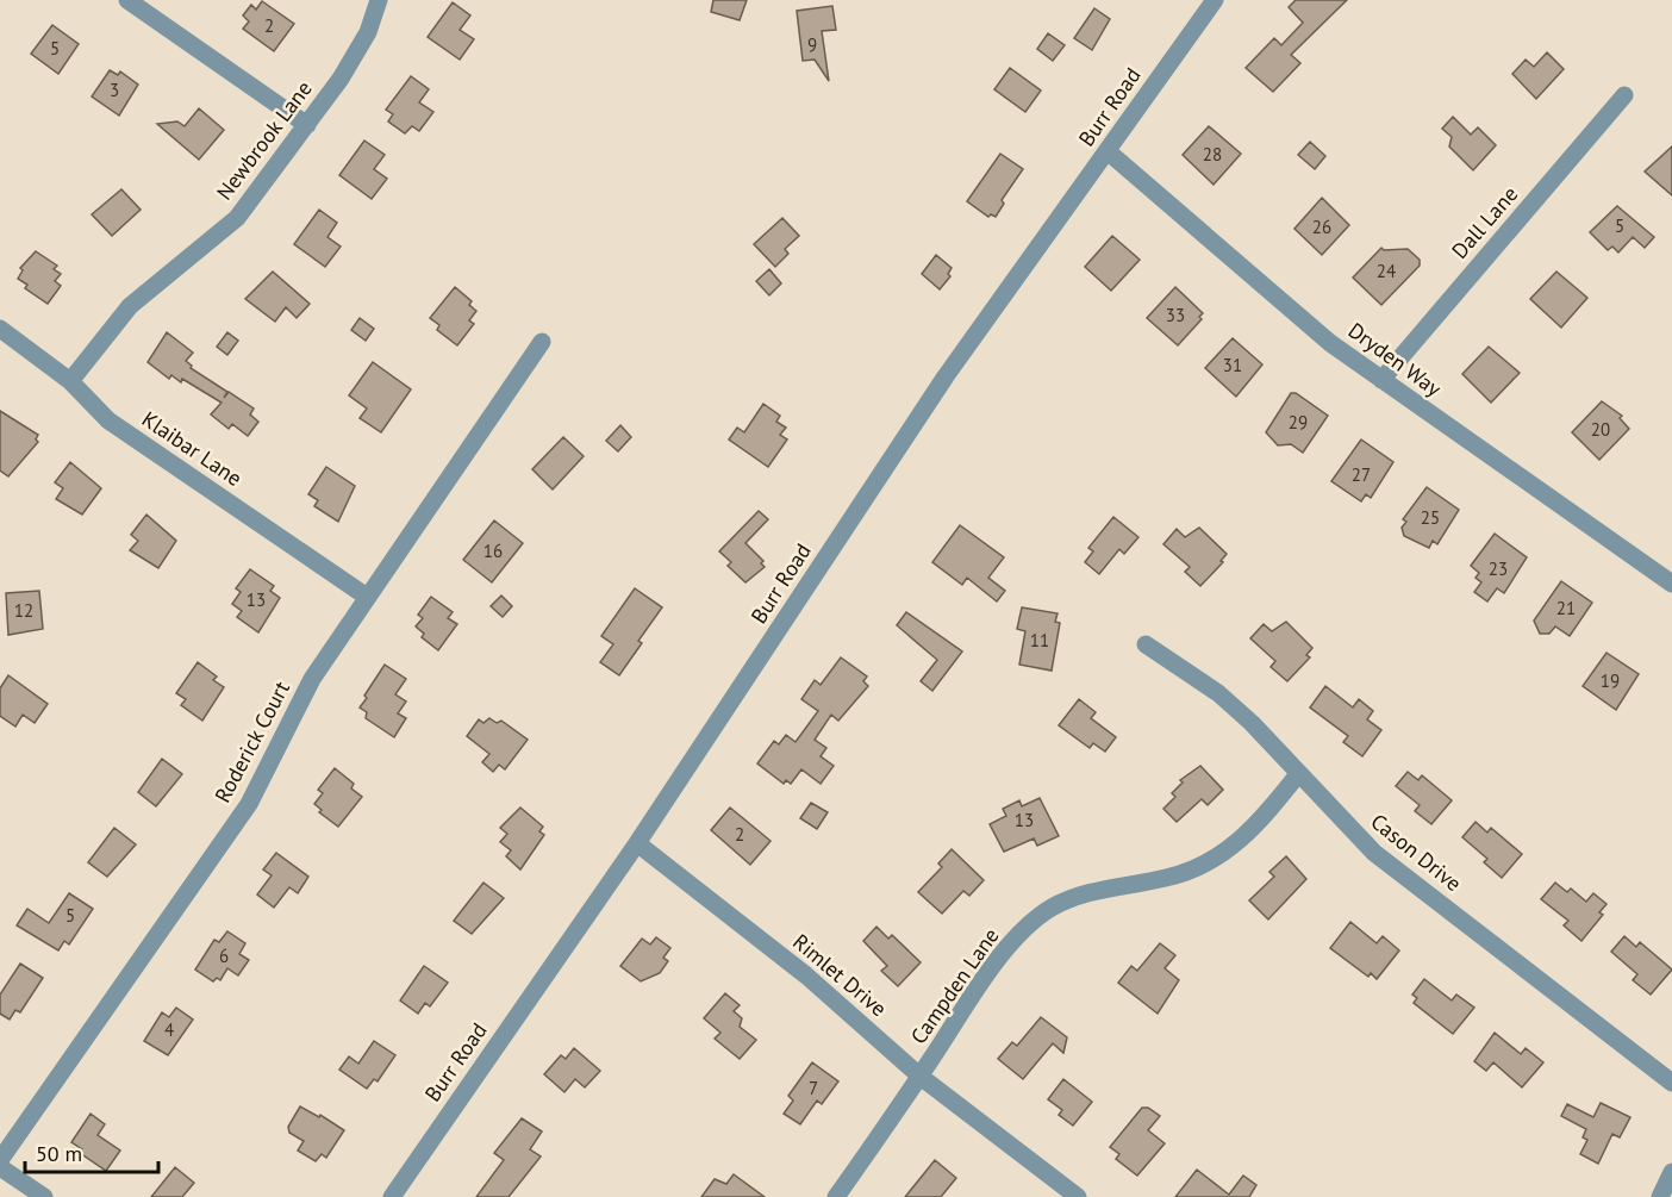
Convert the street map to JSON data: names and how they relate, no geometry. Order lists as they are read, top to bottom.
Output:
{
  "streets": {
    "street": [
      "Burr Road",
      "Newbrook Lane",
      "Dall Lane",
      "Dryden Way",
      "Klaibar Lane",
      "Roderick Court",
      "Cason Drive",
      "Rimlet Drive",
      "Campden Lane"
    ]
  },
  "crossings": [
    ["Burr Road", "Dryden Way"],
    ["Burr Road", "Rimlet Drive"],
    ["Newbrook Lane", "Klaibar Lane"],
    ["Dall Lane", "Dryden Way"],
    ["Klaibar Lane", "Roderick Court"],
    ["Cason Drive", "Campden Lane"],
    ["Rimlet Drive", "Campden Lane"]
  ],
  "house_numbers": [
    "2",
    "9",
    "5",
    "3",
    "28",
    "5",
    "26",
    "24",
    "33",
    "31",
    "29",
    "20",
    "27",
    "25",
    "16",
    "23",
    "13",
    "21",
    "12",
    "11",
    "19",
    "13",
    "2",
    "5",
    "6",
    "4",
    "7"
  ],
  "scale_bar": "50 m"
}
